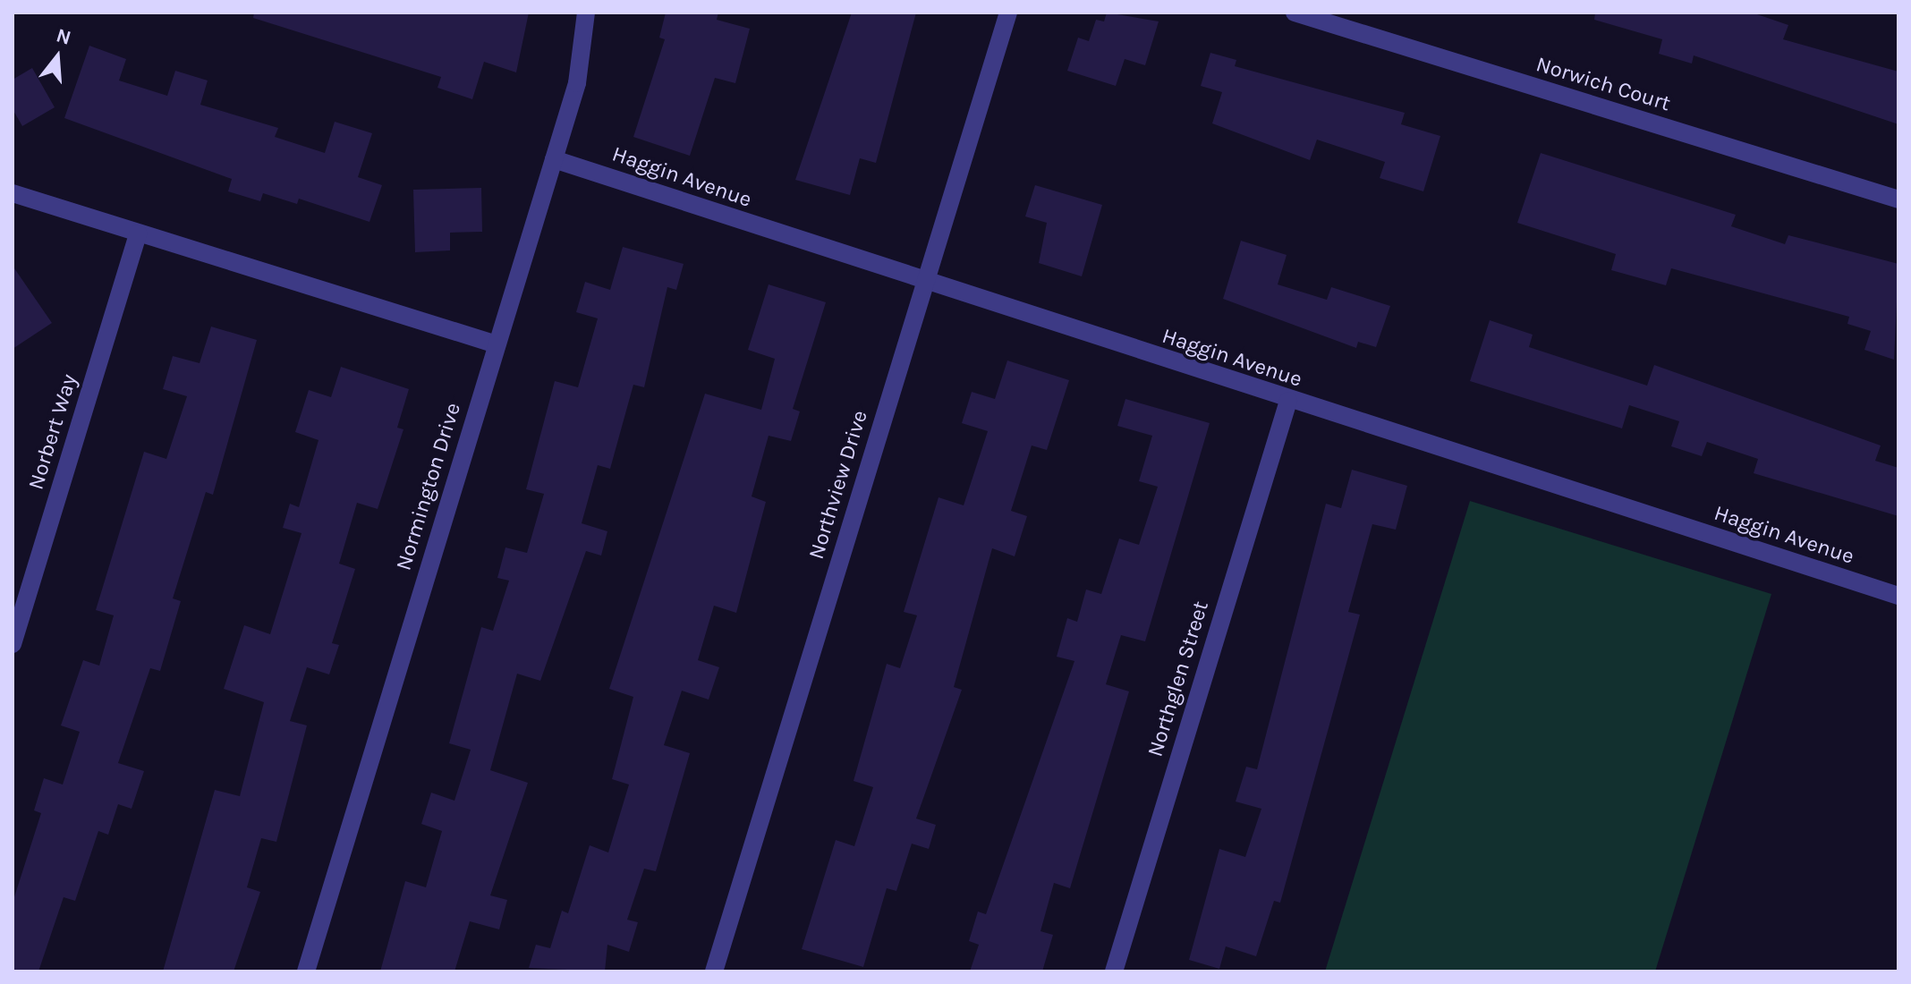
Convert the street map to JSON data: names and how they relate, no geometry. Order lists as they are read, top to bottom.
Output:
{
  "streets": {
    "street": [
      "Norwich Court",
      "Haggin Avenue",
      "Norbert Way",
      "Northview Drive",
      "Normington Drive",
      "Northglen Street"
    ]
  },
  "crossings": [
    ["Haggin Avenue", "Northview Drive"],
    ["Haggin Avenue", "Normington Drive"],
    ["Haggin Avenue", "Northglen Street"]
  ],
  "north": "top"
}
